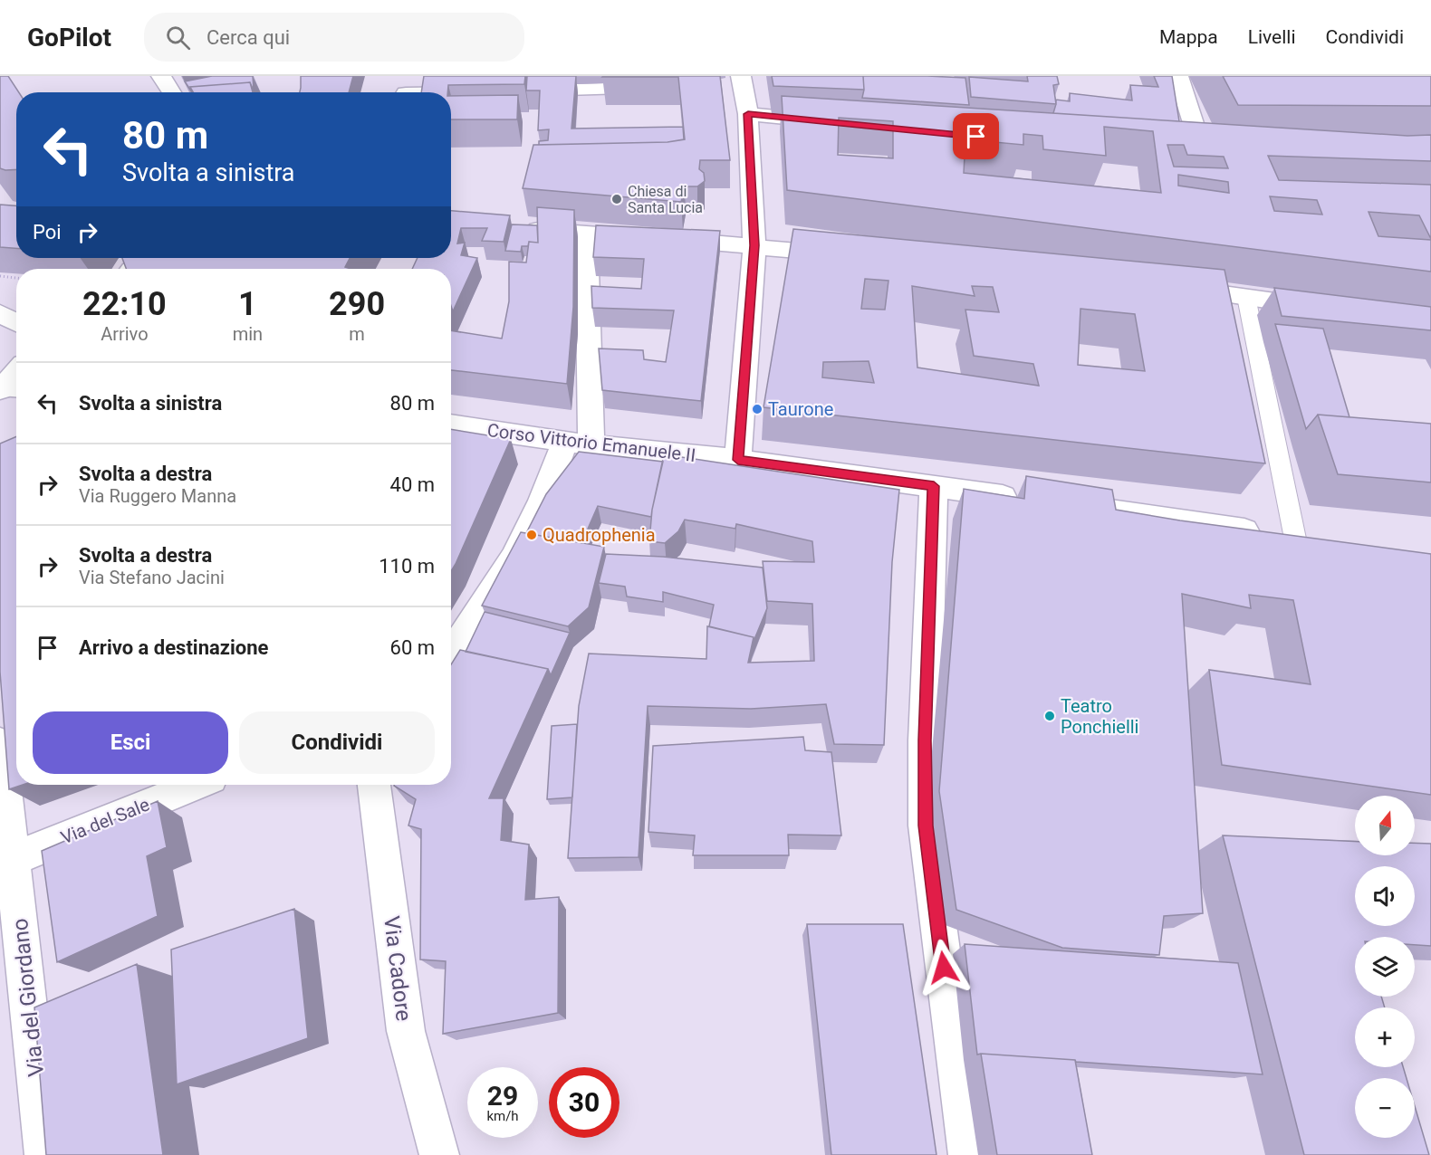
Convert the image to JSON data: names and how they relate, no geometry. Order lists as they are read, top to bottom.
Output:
{
  "streets": {
    "street": [
      "Corso Vittorio Emanuele II",
      "Via del Sale",
      "Via Cadore",
      "Via del Giordano"
    ]
  },
  "crossings": [
    ["Via del Sale", "Via del Giordano"]
  ],
  "places": [
    "Chiesa di Santa Lucia",
    "Taurone",
    "Quadrophenia",
    "Teatro Ponchielli"
  ],
  "north": "top",
  "page": {
    "header": "GoPilot",
    "search": "Cerca qui",
    "nav": ["Mappa", "Livelli", "Condividi"],
    "turn": ["80 m", "Svolta a sinistra"],
    "then": "Poi",
    "eta": [
      "22:10",
      "Arrivo",
      "1",
      "min",
      "290",
      "m"
    ],
    "list": [
      {
        "name": "Svolta a sinistra",
        "value": "80 m"
      },
      {
        "name": "Svolta a destra",
        "note": "Via Ruggero Manna",
        "value": "40 m"
      },
      {
        "name": "Svolta a destra",
        "note": "Via Stefano Jacini",
        "value": "110 m"
      },
      {
        "name": "Arrivo a destinazione",
        "value": "60 m"
      }
    ],
    "buttons": ["Esci", "Condividi"],
    "map_buttons": ["+", "−"],
    "speed": "29 km/h",
    "limit": "30"
  }
}
